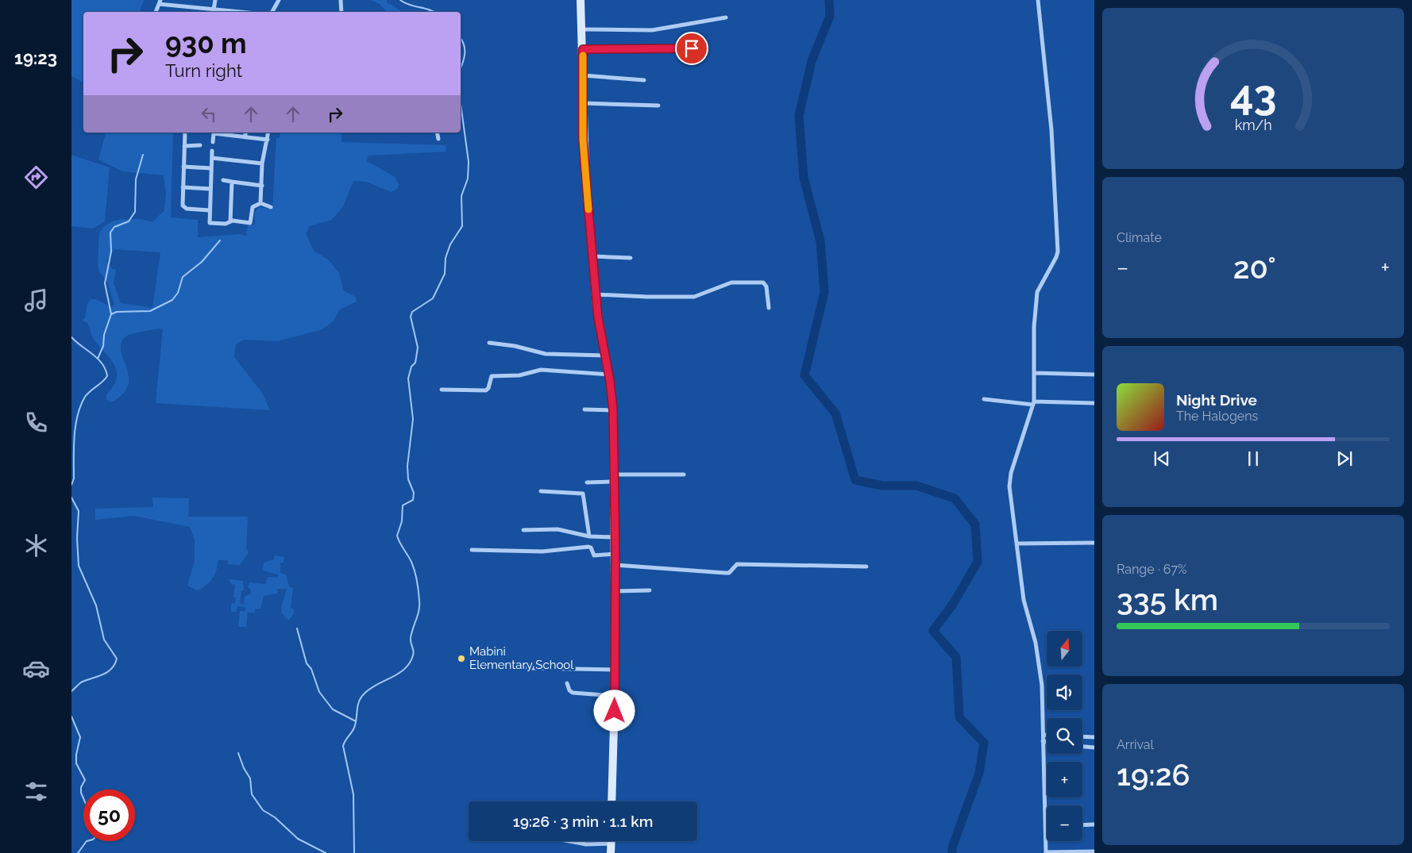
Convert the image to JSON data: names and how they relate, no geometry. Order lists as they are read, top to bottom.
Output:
{
  "places": ["Mabini Elementary School"],
  "north": "top",
  "page": {
    "tabs": "19:23",
    "turn": ["930 m", "Turn right"],
    "tile": [
      "Climate",
      ["Range · 67%", "335 km"],
      ["Arrival", "19:26"]
    ],
    "heat": ["−", "20°", "+"],
    "song": ["Night Drive", "The Halogens"],
    "map_buttons": ["+", "−"],
    "limit": "50",
    "trip": "19:26 · 3 min · 1.1 km",
    "gauge": ["43", "km/h"]
  }
}
